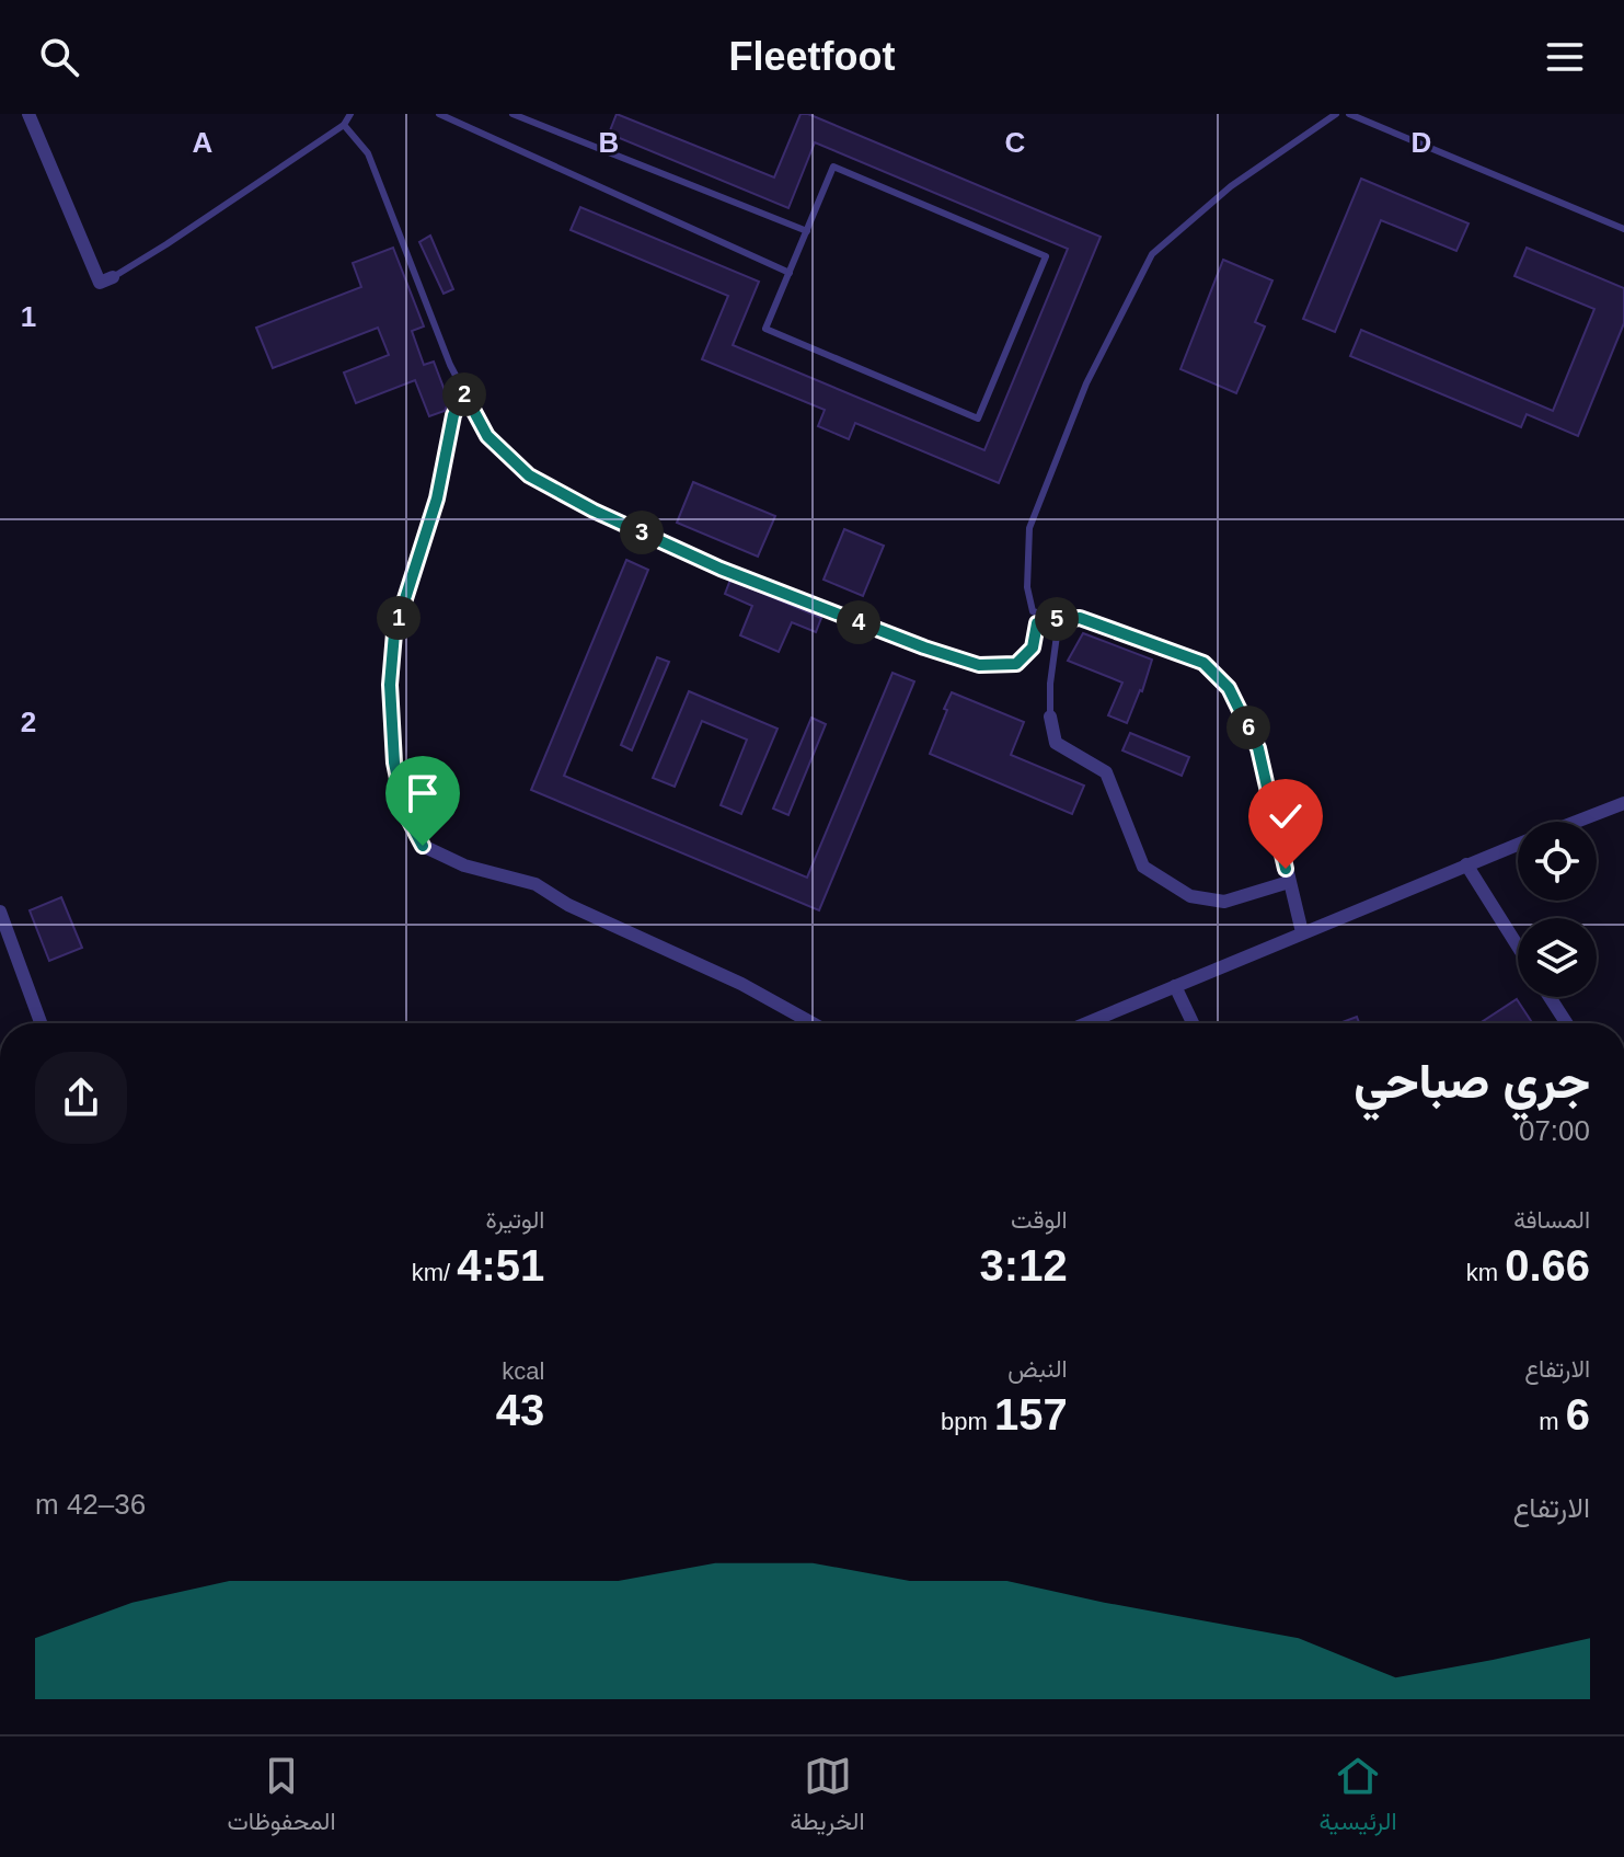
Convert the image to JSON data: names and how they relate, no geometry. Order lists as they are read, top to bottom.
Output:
{
  "page": {
    "header": "Fleetfoot",
    "pins": [
      "2",
      "3",
      "1",
      "5",
      "4",
      "6"
    ],
    "heading": ["جري صباحي", "07:00"],
    "stats": [
      ["المسافة", "0.66 km"],
      ["الوقت", "3:12"],
      ["الوتيرة", "4:51 /km"],
      ["الارتفاع", "6 m"],
      ["النبض", "157 bpm"],
      ["kcal", "43"]
    ],
    "chart": ["الارتفاع", "36–42 m"],
    "tabs": ["الرئيسية", "الخريطة", "المحفوظات"]
  },
  "grid": {
    "columns": [
      "A",
      "B",
      "C",
      "D"
    ],
    "rows": ["1", "2"]
  }
}
